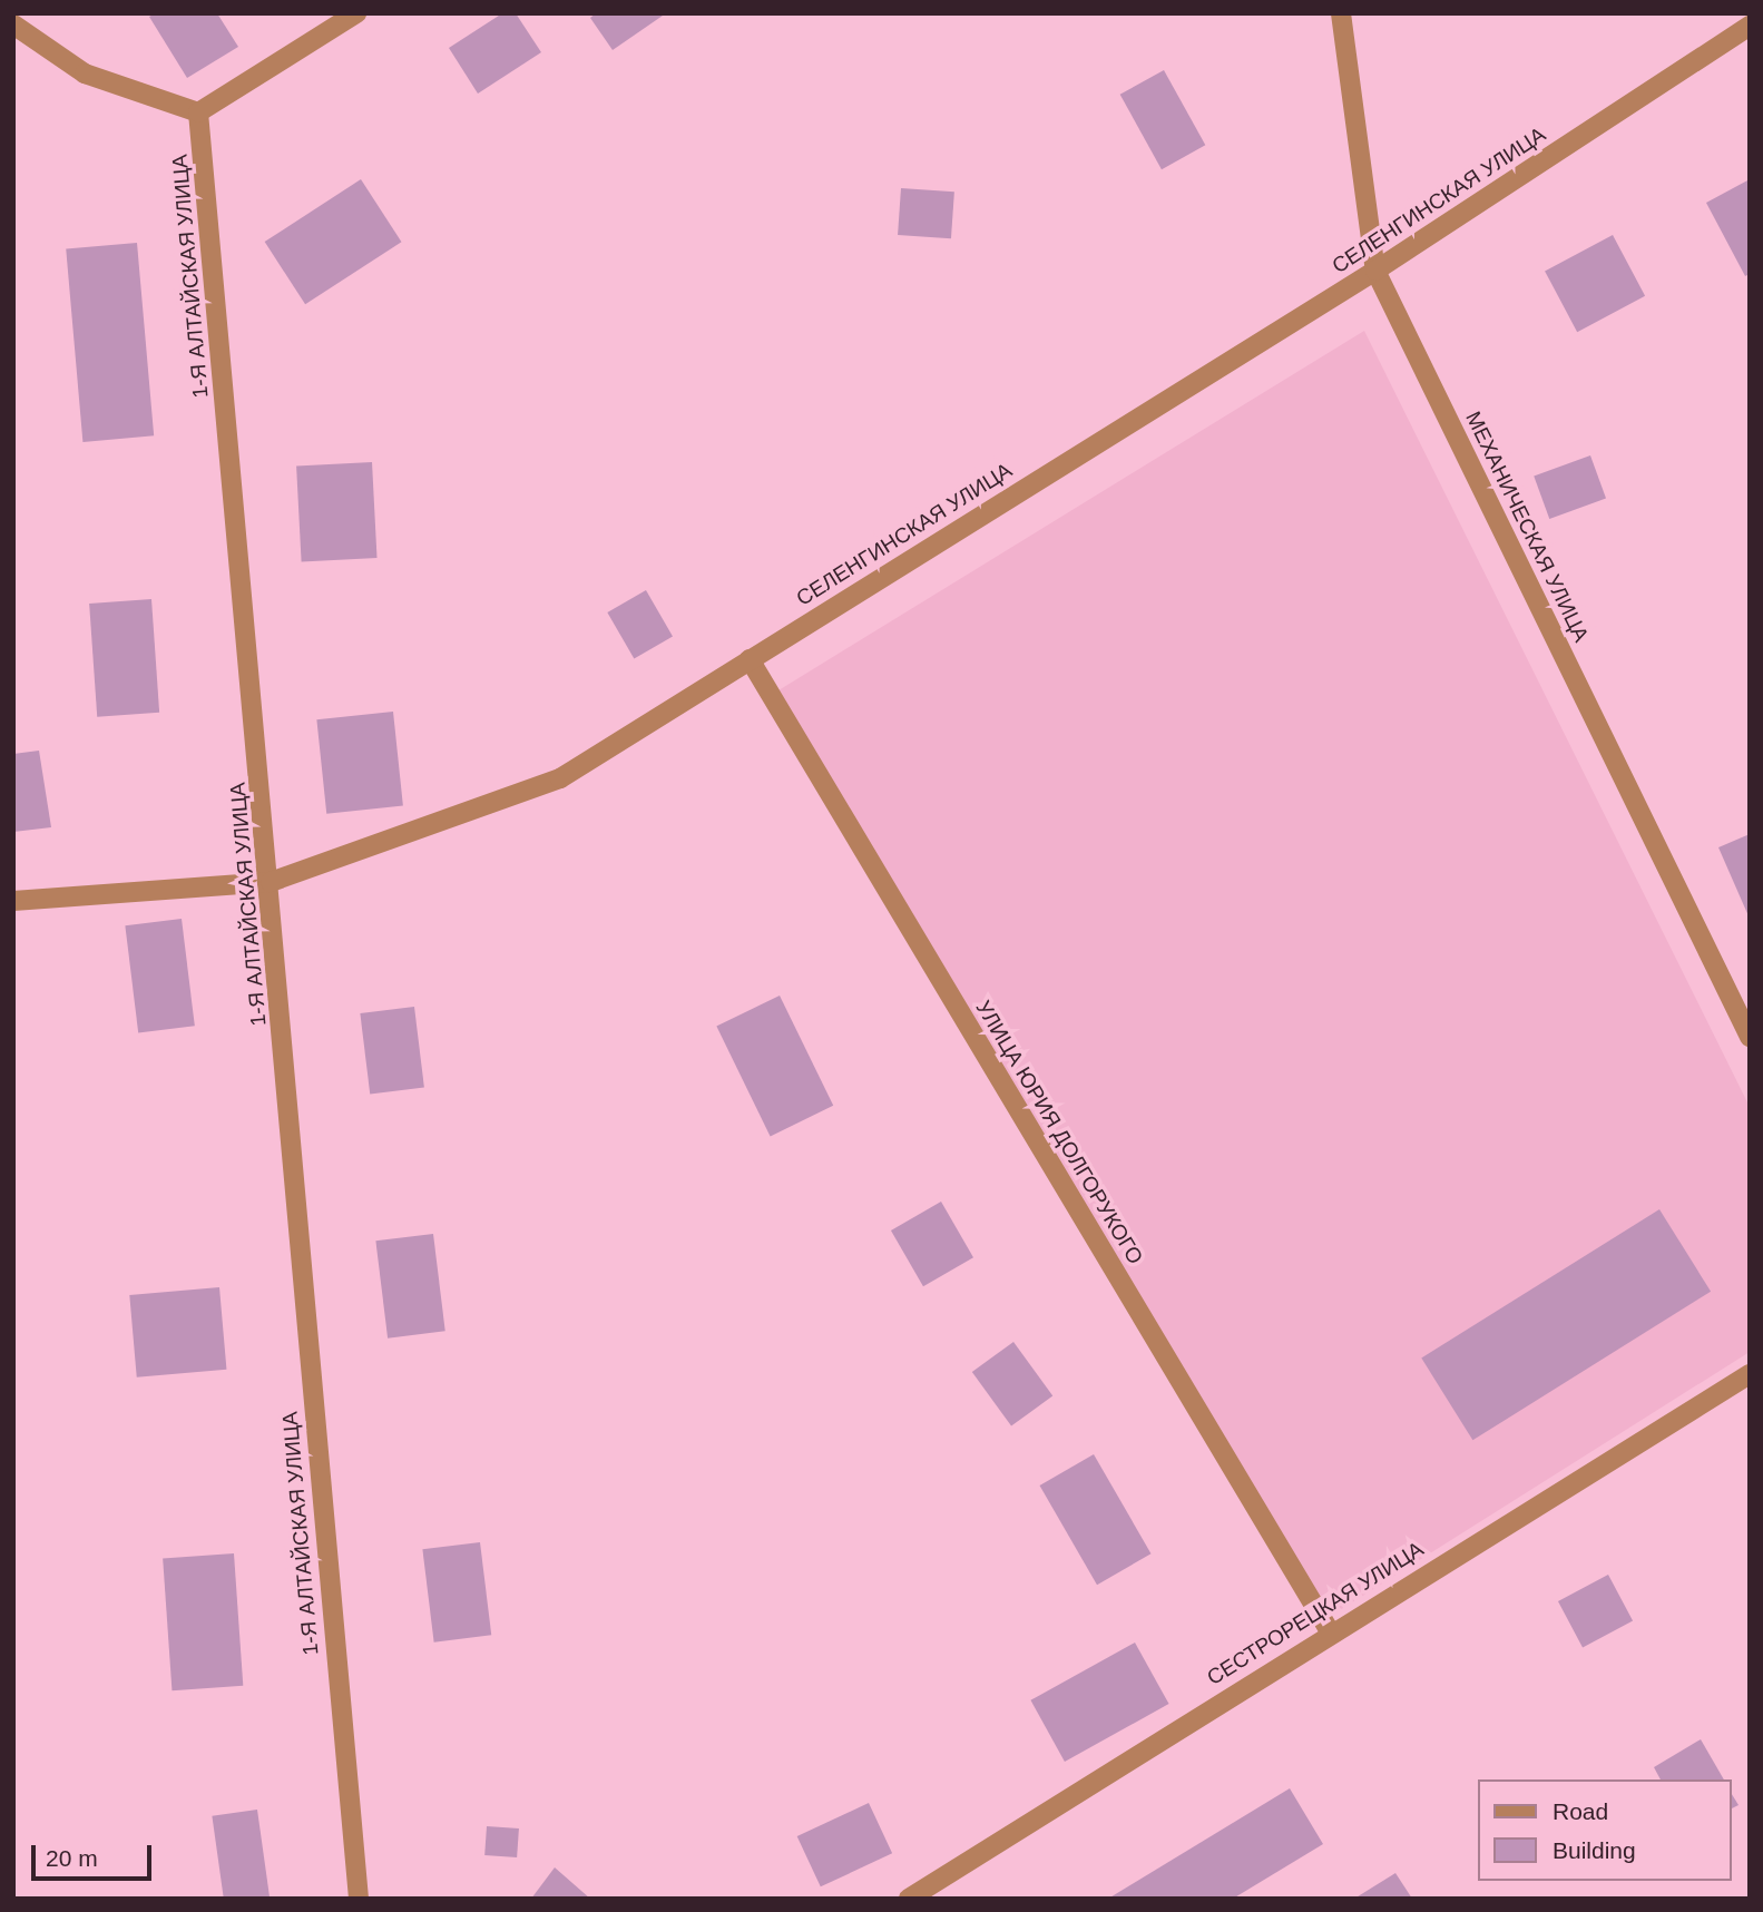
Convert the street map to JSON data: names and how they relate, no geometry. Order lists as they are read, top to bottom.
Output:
{
  "streets": {
    "street": [
      "СЕЛЕНГИНСКАЯ УЛИЦА",
      "1-Я АЛТАЙСКАЯ УЛИЦА",
      "МЕХАНИЧЕСКАЯ УЛИЦА",
      "УЛИЦА ЮРИЯ ДОЛГОРУКОГО",
      "СЕСТРОРЕЦКАЯ УЛИЦА"
    ]
  },
  "crossings": [
    ["СЕЛЕНГИНСКАЯ УЛИЦА", "1-Я АЛТАЙСКАЯ УЛИЦА"],
    ["СЕЛЕНГИНСКАЯ УЛИЦА", "МЕХАНИЧЕСКАЯ УЛИЦА"],
    ["СЕЛЕНГИНСКАЯ УЛИЦА", "УЛИЦА ЮРИЯ ДОЛГОРУКОГО"],
    ["УЛИЦА ЮРИЯ ДОЛГОРУКОГО", "СЕСТРОРЕЦКАЯ УЛИЦА"]
  ],
  "legend": ["Road", "Building"],
  "scale_bar": "20 m"
}
